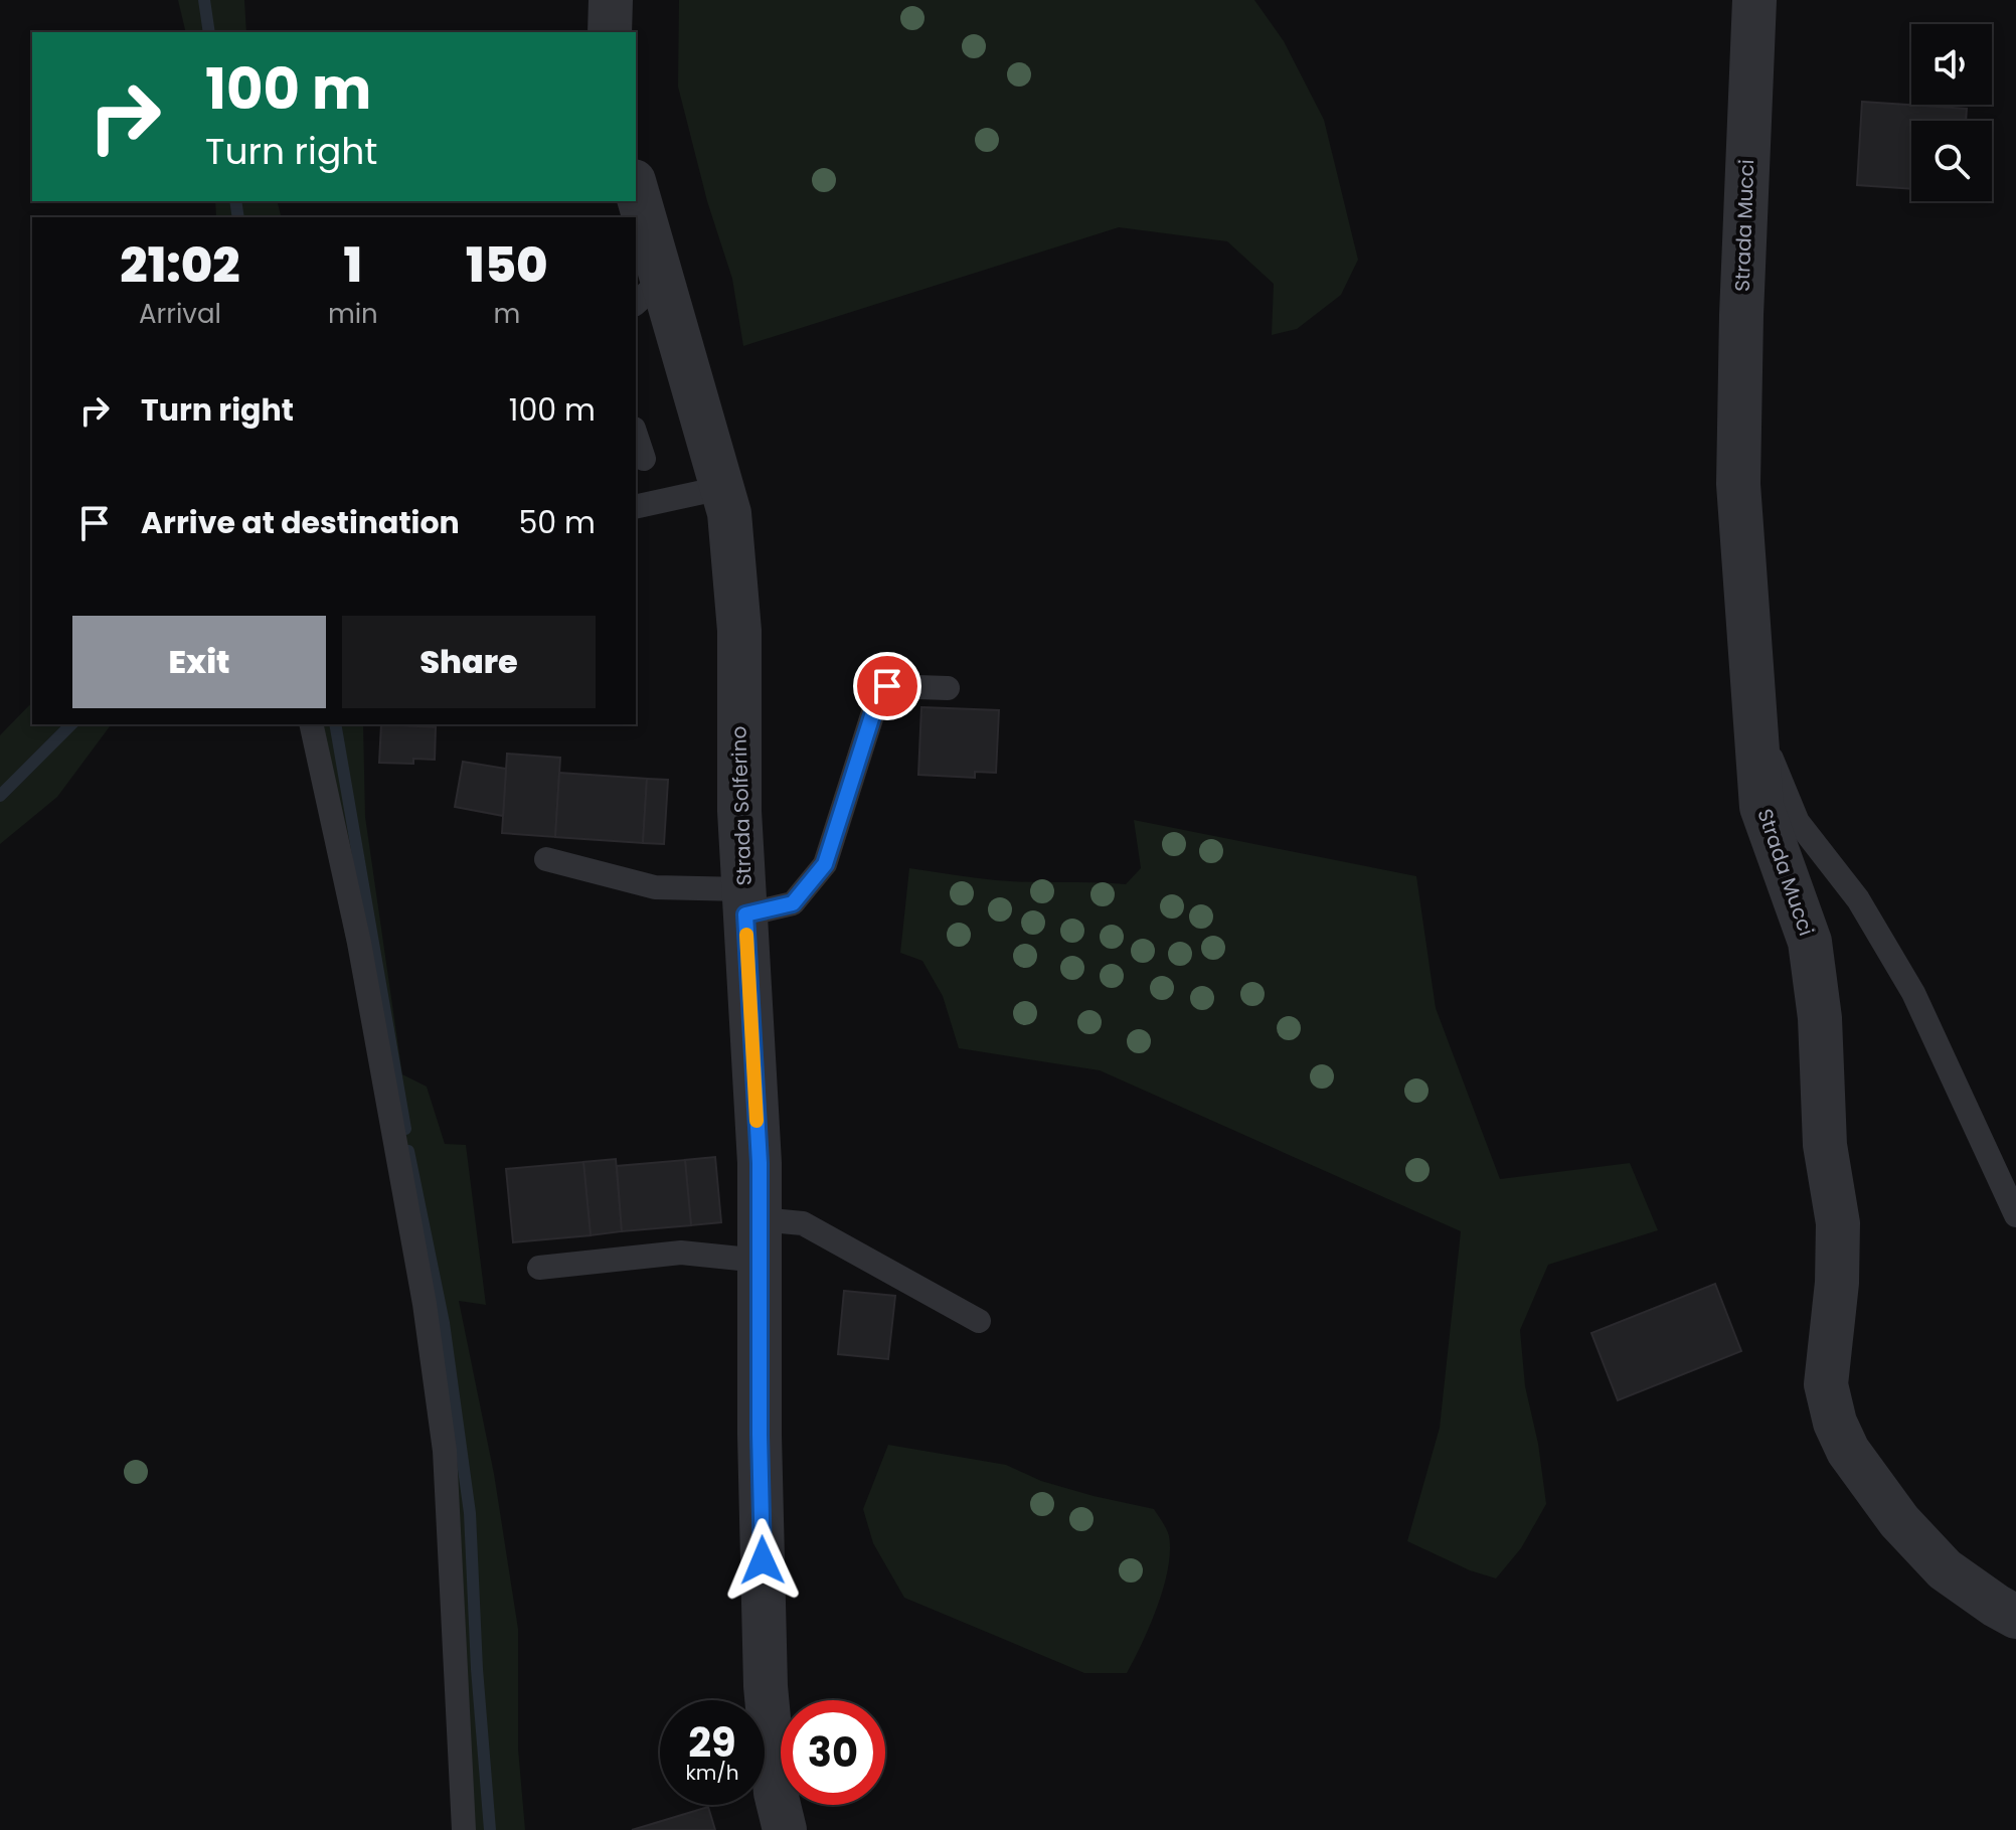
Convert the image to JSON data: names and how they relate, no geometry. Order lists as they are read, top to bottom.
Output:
{
  "streets": {
    "street": ["Strada Mucci", "Strada Solferino"]
  },
  "page": {
    "turn": ["100 m", "Turn right"],
    "eta": [
      "21:02",
      "Arrival",
      "1",
      "min",
      "150",
      "m"
    ],
    "list": [
      {
        "name": "Turn right",
        "value": "100 m"
      },
      {
        "name": "Arrive at destination",
        "value": "50 m"
      }
    ],
    "buttons": ["Exit", "Share"],
    "speed": "29 km/h",
    "limit": "30"
  }
}
